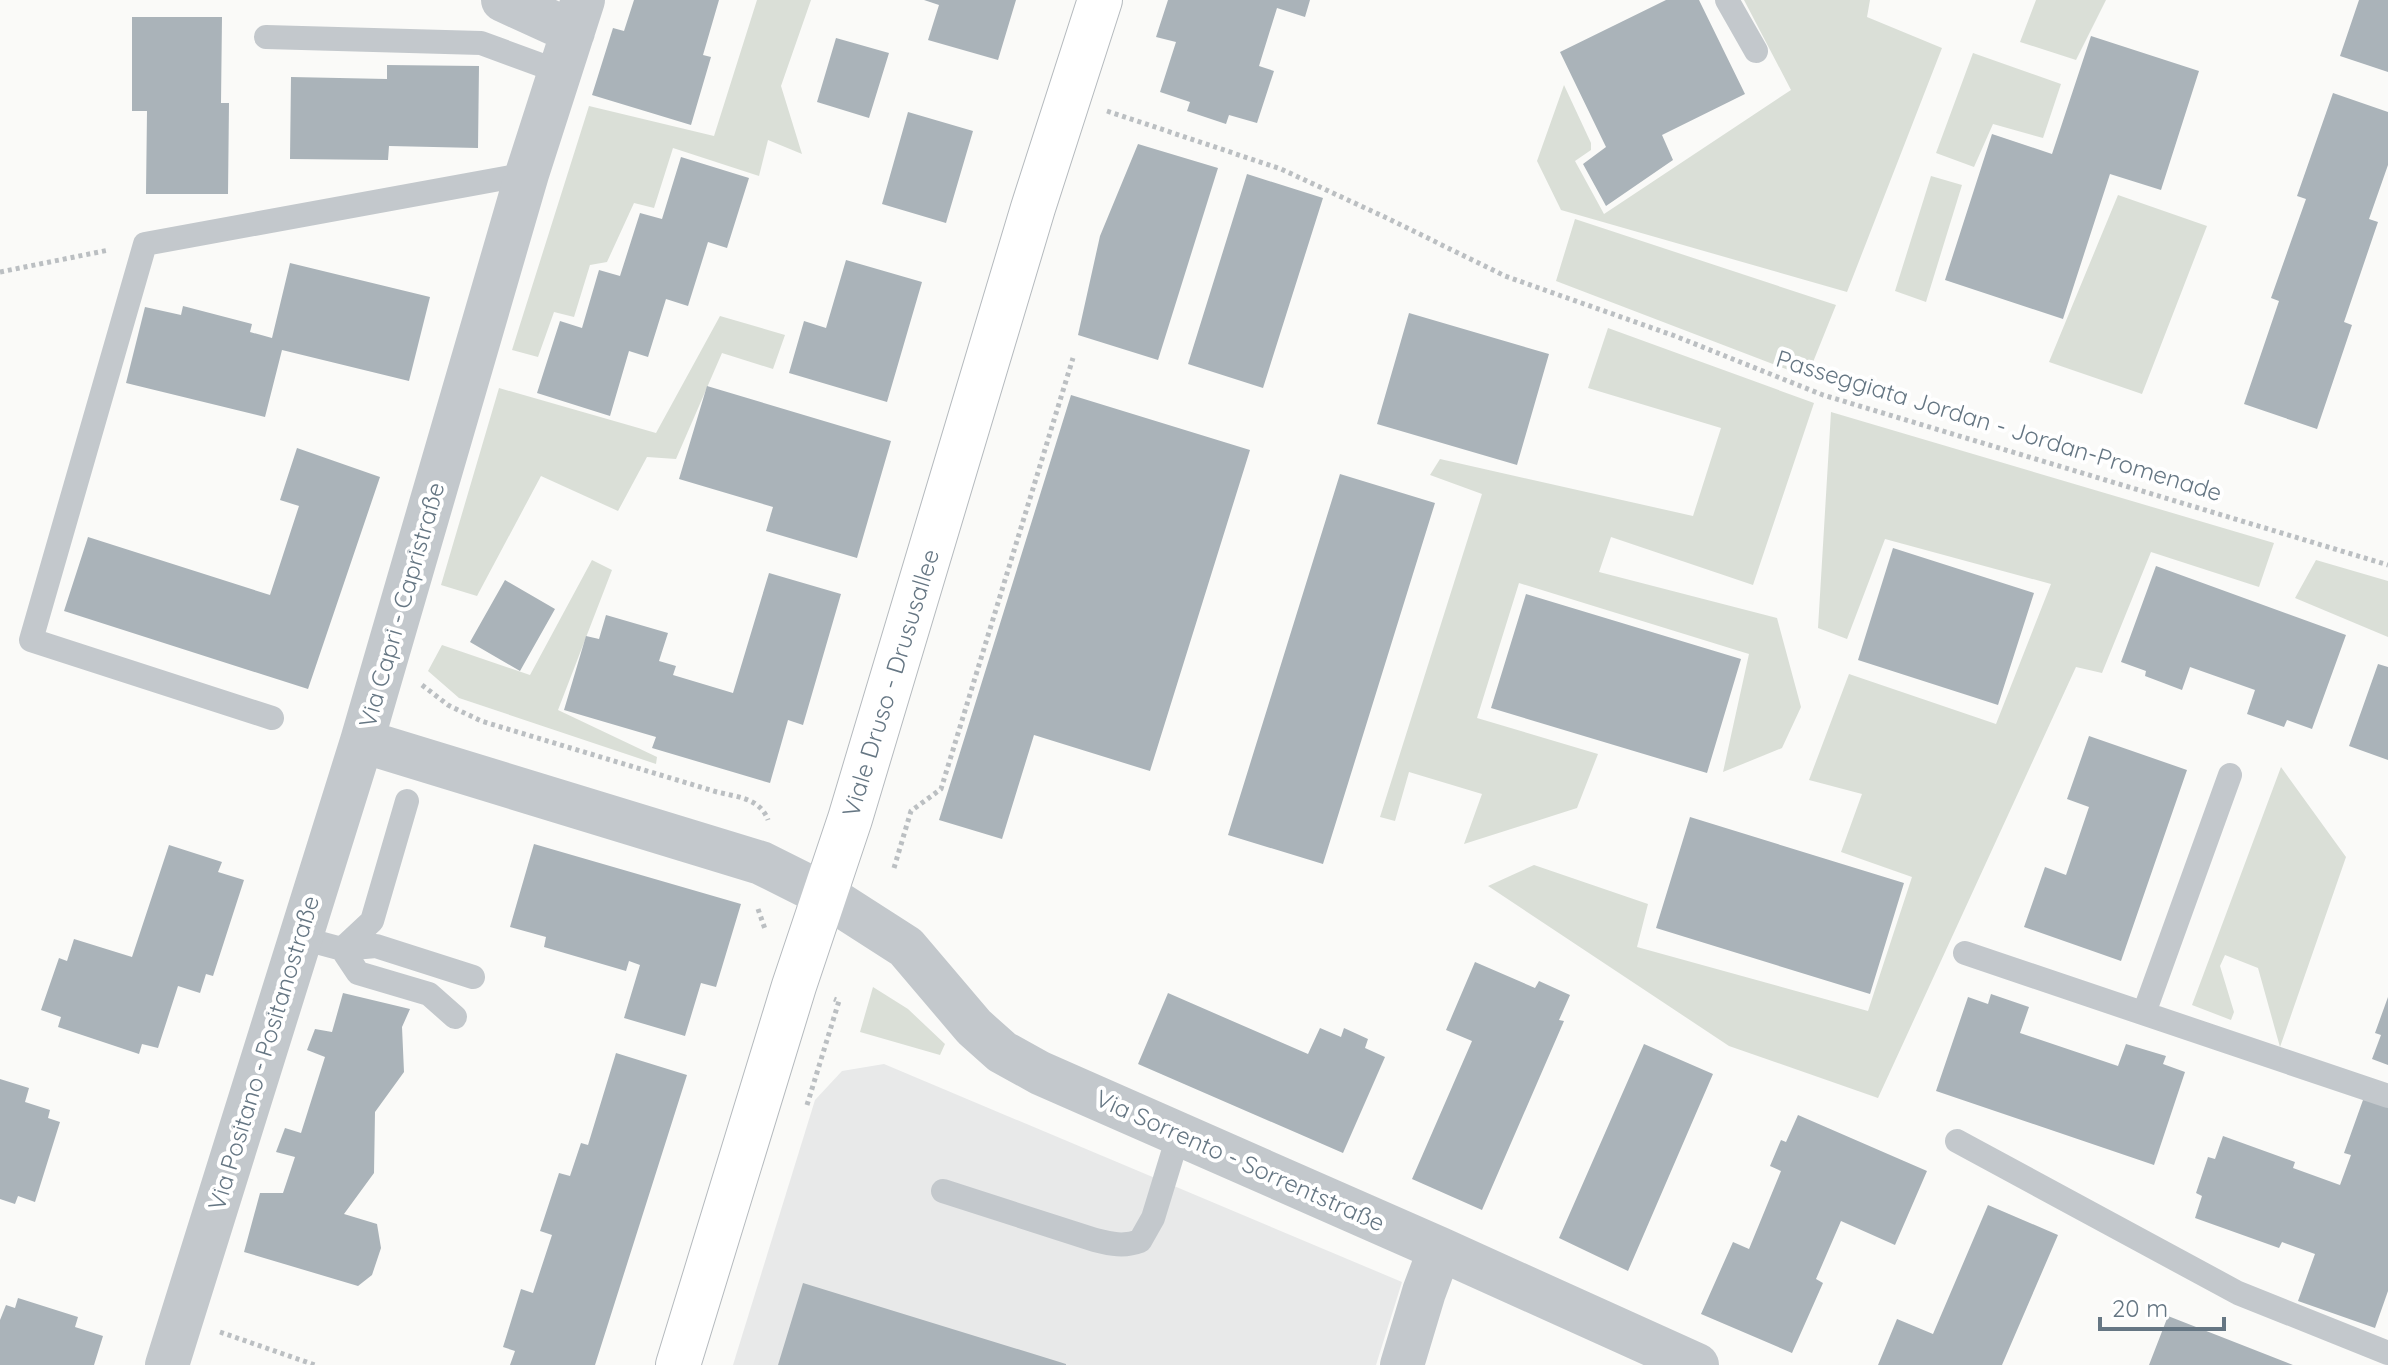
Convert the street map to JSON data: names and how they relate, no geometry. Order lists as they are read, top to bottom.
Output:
{
  "streets": {
    "main road": ["Viale Druso - Drususallee"],
    "street": ["Via Capri - Capristraße", "Via Positano - Positanostraße", "Via Sorrento - Sorrentstraße"],
    "path": ["Passeggiata Jordan - Jordan-Promenade"]
  },
  "crossings": [
    ["Passeggiata Jordan - Jordan-Promenade", "Viale Druso - Drususallee"],
    ["Via Capri - Capristraße", "Viale Druso - Drususallee"],
    ["Via Capri - Capristraße", "Via Positano - Positanostraße"],
    ["Via Capri - Capristraße", "Via Sorrento - Sorrentstraße"],
    ["Viale Druso - Drususallee", "Via Sorrento - Sorrentstraße"]
  ],
  "scale_bar": "20 m"
}
